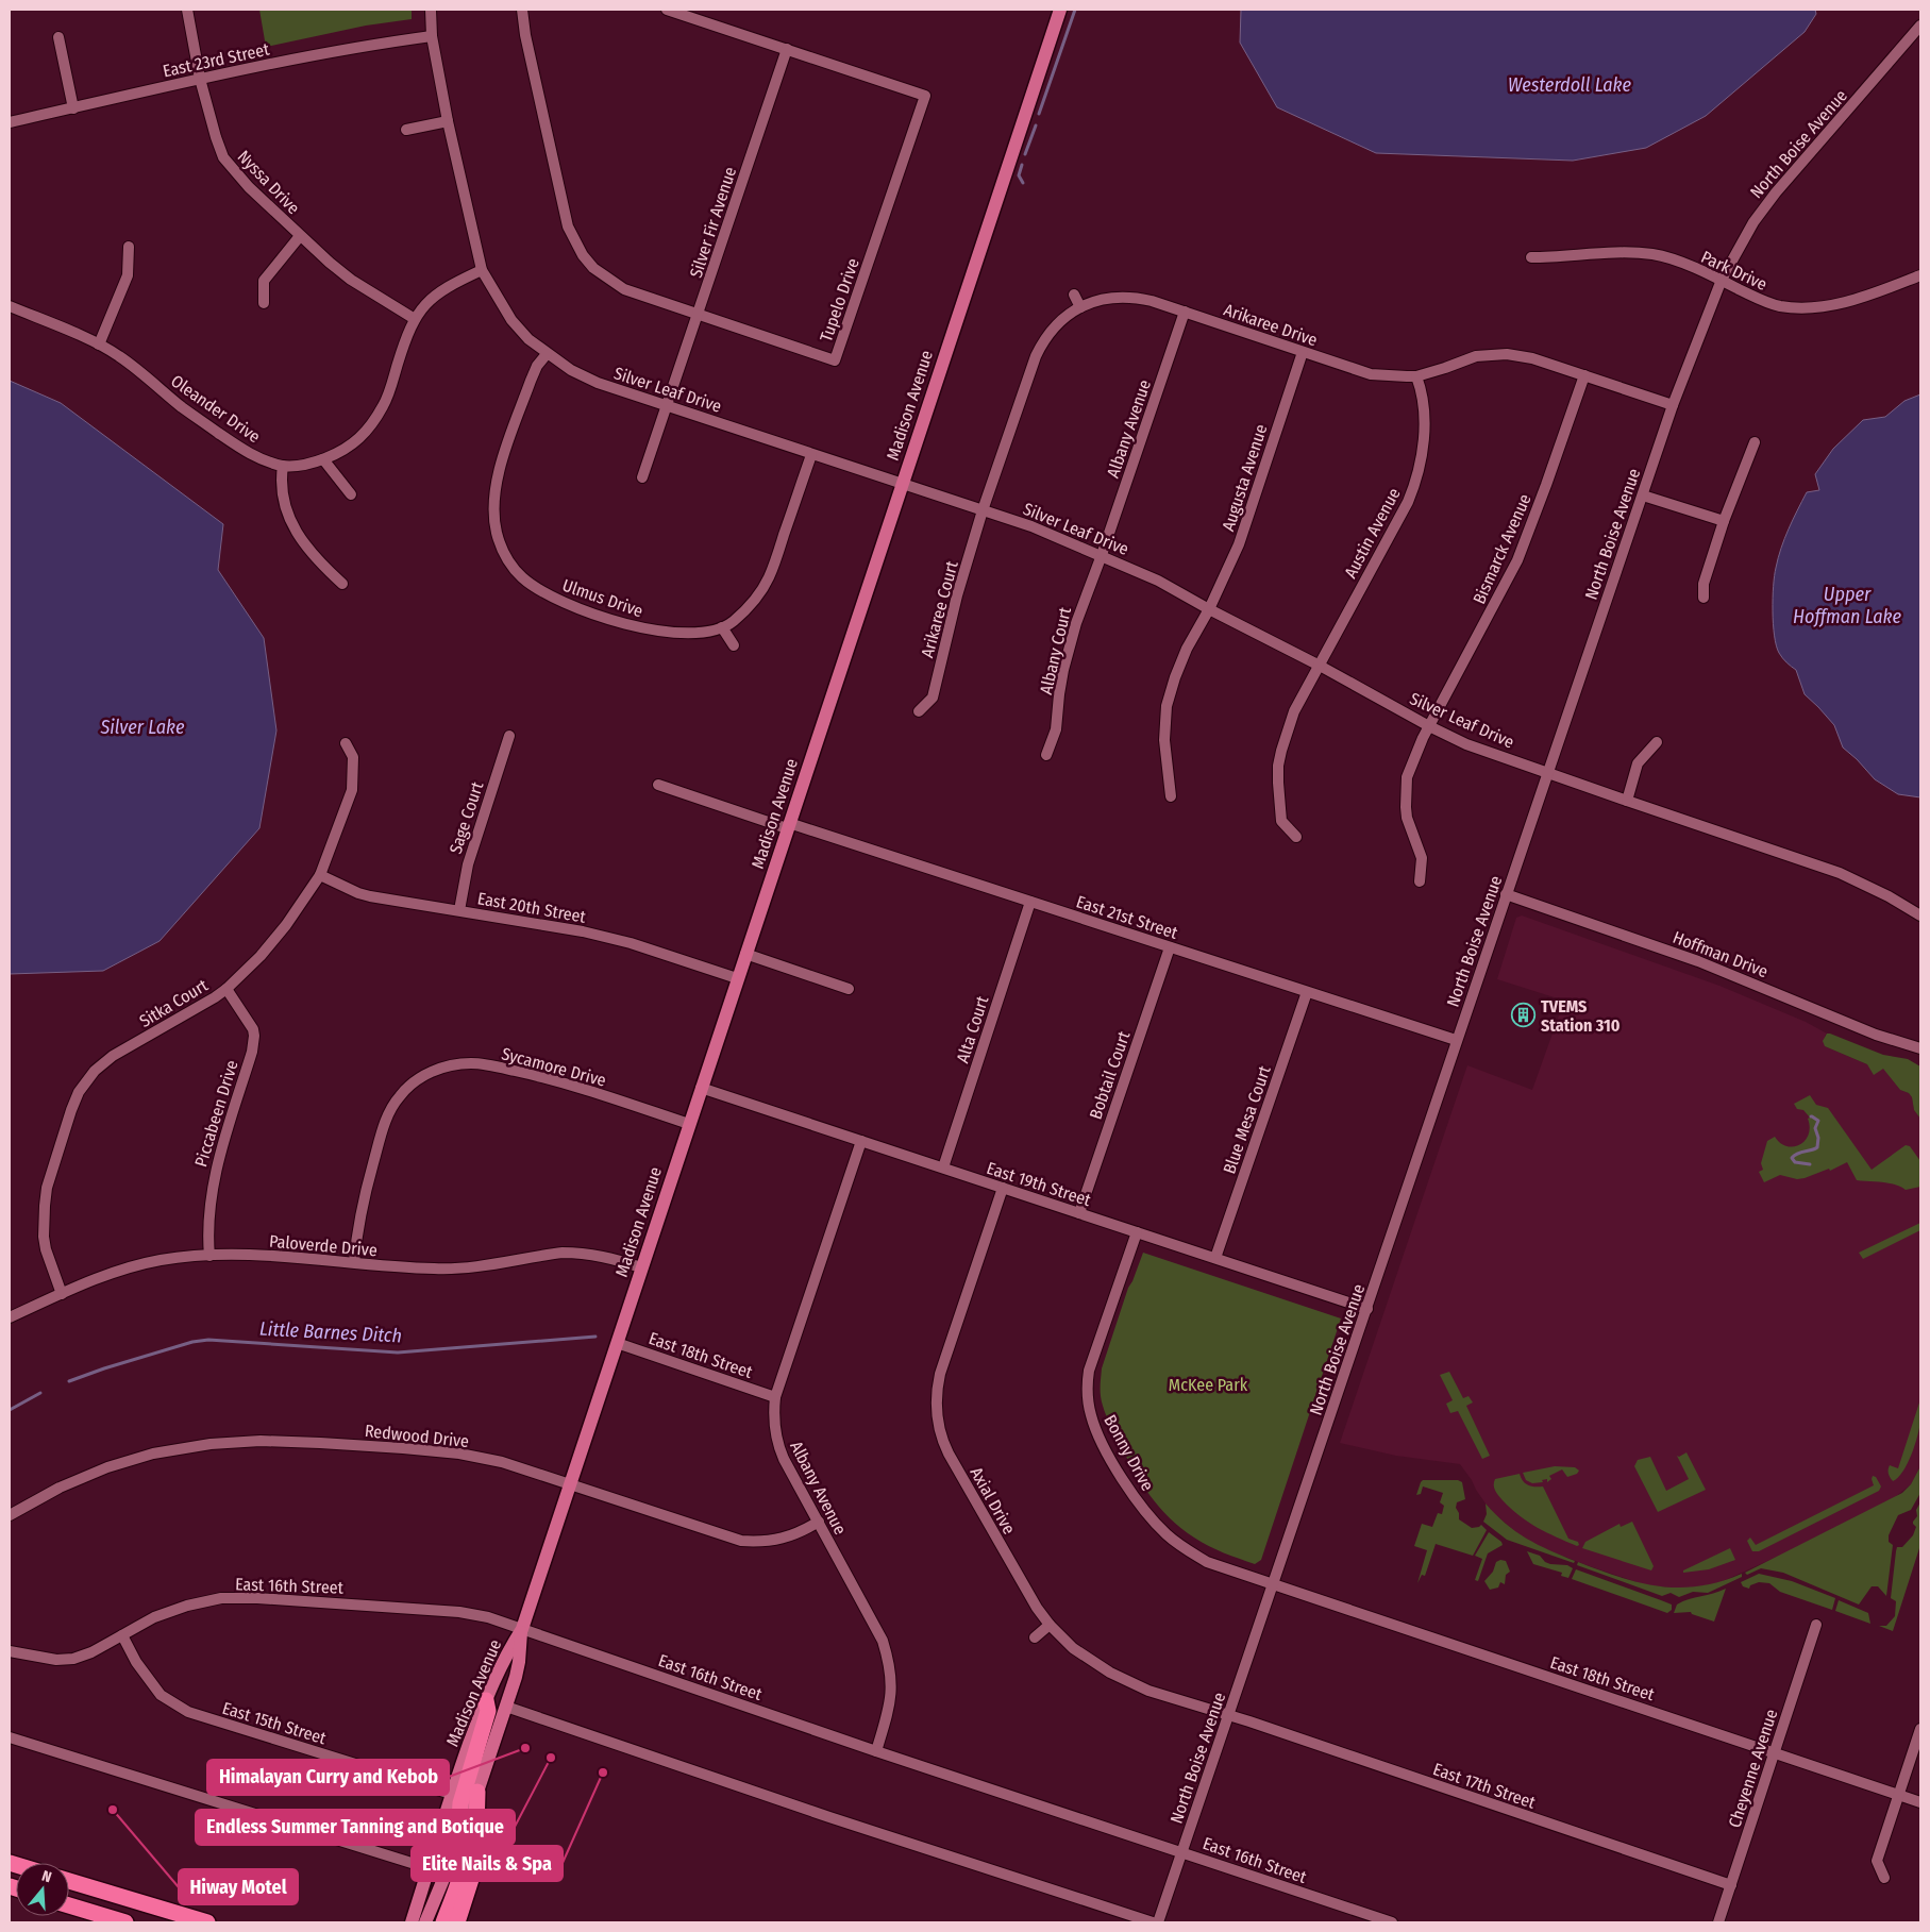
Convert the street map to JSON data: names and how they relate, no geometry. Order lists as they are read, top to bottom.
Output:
{
  "streets": {
    "main road": ["Madison Avenue"],
    "street": [
      "East 23rd Street",
      "North Boise Avenue",
      "Nyssa Drive",
      "Silver Fir Avenue",
      "Park Drive",
      "Tupelo Drive",
      "Arikaree Drive",
      "Silver Leaf Drive",
      "Oleander Drive",
      "Albany Avenue",
      "Augusta Avenue",
      "Austin Avenue",
      "Bismarck Avenue",
      "Ulmus Drive",
      "Arikaree Court",
      "Albany Court",
      "Sage Court",
      "East 20th Street",
      "East 21st Street",
      "Hoffman Drive",
      "Sitka Court",
      "Alta Court",
      "Sycamore Drive",
      "Bobtail Court",
      "Piccabeen Drive",
      "Blue Mesa Court",
      "East 19th Street",
      "Paloverde Drive",
      "East 18th Street",
      "Redwood Drive",
      "Bonny Drive",
      "Axial Drive",
      "East 16th Street",
      "East 15th Street",
      "Cheyenne Avenue",
      "East 17th Street"
    ]
  },
  "crossings": [
    ["East 23rd Street", "Nyssa Drive"],
    ["East 23rd Street", "Silver Leaf Drive"],
    ["North Boise Avenue", "Park Drive"],
    ["North Boise Avenue", "Arikaree Drive"],
    ["North Boise Avenue", "Silver Leaf Drive"],
    ["North Boise Avenue", "East 21st Street"],
    ["North Boise Avenue", "Hoffman Drive"],
    ["North Boise Avenue", "East 19th Street"],
    ["North Boise Avenue", "East 18th Street"],
    ["North Boise Avenue", "Bonny Drive"],
    ["North Boise Avenue", "Axial Drive"],
    ["North Boise Avenue", "East 16th Street"],
    ["North Boise Avenue", "East 17th Street"],
    ["Nyssa Drive", "Oleander Drive"],
    ["Silver Fir Avenue", "Tupelo Drive"],
    ["Silver Fir Avenue", "Silver Leaf Drive"],
    ["Arikaree Drive", "Silver Leaf Drive"],
    ["Arikaree Drive", "Albany Avenue"],
    ["Arikaree Drive", "Augusta Avenue"],
    ["Arikaree Drive", "Austin Avenue"],
    ["Arikaree Drive", "Bismarck Avenue"],
    ["Arikaree Drive", "Arikaree Court"],
    ["Silver Leaf Drive", "Madison Avenue"],
    ["Silver Leaf Drive", "Oleander Drive"],
    ["Silver Leaf Drive", "Albany Avenue"],
    ["Silver Leaf Drive", "Augusta Avenue"],
    ["Silver Leaf Drive", "Austin Avenue"],
    ["Silver Leaf Drive", "Bismarck Avenue"],
    ["Silver Leaf Drive", "Ulmus Drive"],
    ["Silver Leaf Drive", "Arikaree Court"],
    ["Silver Leaf Drive", "Albany Court"],
    ["Madison Avenue", "East 20th Street"],
    ["Madison Avenue", "East 21st Street"],
    ["Madison Avenue", "Sycamore Drive"],
    ["Madison Avenue", "East 19th Street"],
    ["Madison Avenue", "Paloverde Drive"],
    ["Madison Avenue", "East 18th Street"],
    ["Madison Avenue", "Redwood Drive"],
    ["Madison Avenue", "East 16th Street"],
    ["Madison Avenue", "East 15th Street"],
    ["Albany Avenue", "Albany Court"],
    ["Albany Avenue", "East 19th Street"],
    ["Albany Avenue", "East 18th Street"],
    ["Albany Avenue", "Redwood Drive"],
    ["Albany Avenue", "East 16th Street"],
    ["Sage Court", "East 20th Street"],
    ["East 20th Street", "Sitka Court"],
    ["East 21st Street", "Alta Court"],
    ["East 21st Street", "Bobtail Court"],
    ["East 21st Street", "Blue Mesa Court"],
    ["Sitka Court", "Piccabeen Drive"],
    ["Sitka Court", "Paloverde Drive"],
    ["Alta Court", "East 19th Street"],
    ["Sycamore Drive", "Paloverde Drive"],
    ["Bobtail Court", "East 19th Street"],
    ["Piccabeen Drive", "Paloverde Drive"],
    ["Blue Mesa Court", "East 19th Street"],
    ["East 19th Street", "Bonny Drive"],
    ["East 19th Street", "Axial Drive"],
    ["East 18th Street", "Bonny Drive"],
    ["East 18th Street", "Cheyenne Avenue"],
    ["Axial Drive", "East 17th Street"],
    ["East 16th Street", "East 15th Street"],
    ["Cheyenne Avenue", "East 17th Street"]
  ],
  "water": [
    "Westerdoll Lake",
    "Upper Hoffman Lake",
    "Silver Lake",
    "Little Barnes Ditch"
  ],
  "parks": ["McKee Park"],
  "places": {
    "building": ["TVEMS Station 310"],
    "other": [
      "Himalayan Curry and Kebob",
      "Endless Summer Tanning and Botique",
      "Elite Nails & Spa",
      "Hiway Motel"
    ]
  },
  "north": "top"
}
